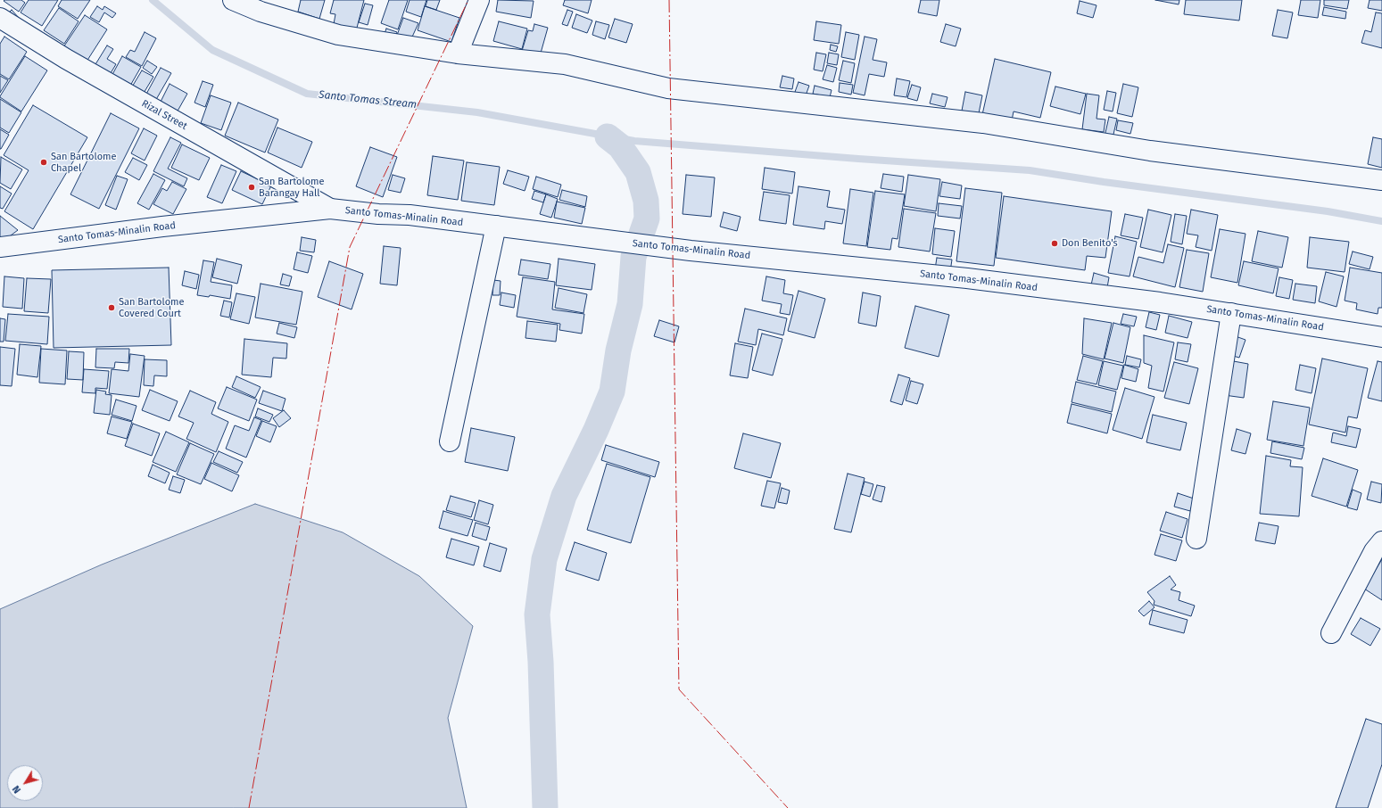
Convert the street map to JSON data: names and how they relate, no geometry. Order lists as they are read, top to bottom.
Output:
{
  "streets": {
    "street": ["Rizal Street", "Santo Tomas-Minalin Road"]
  },
  "crossings": [
    ["Rizal Street", "Santo Tomas-Minalin Road"]
  ],
  "water": ["Santo Tomas Stream"],
  "places": [
    "San Bartolome Chapel",
    "San Bartolome Barangay Hall",
    "Don Benito's",
    "San Bartolome Covered Court"
  ],
  "north": "bottom left"
}
